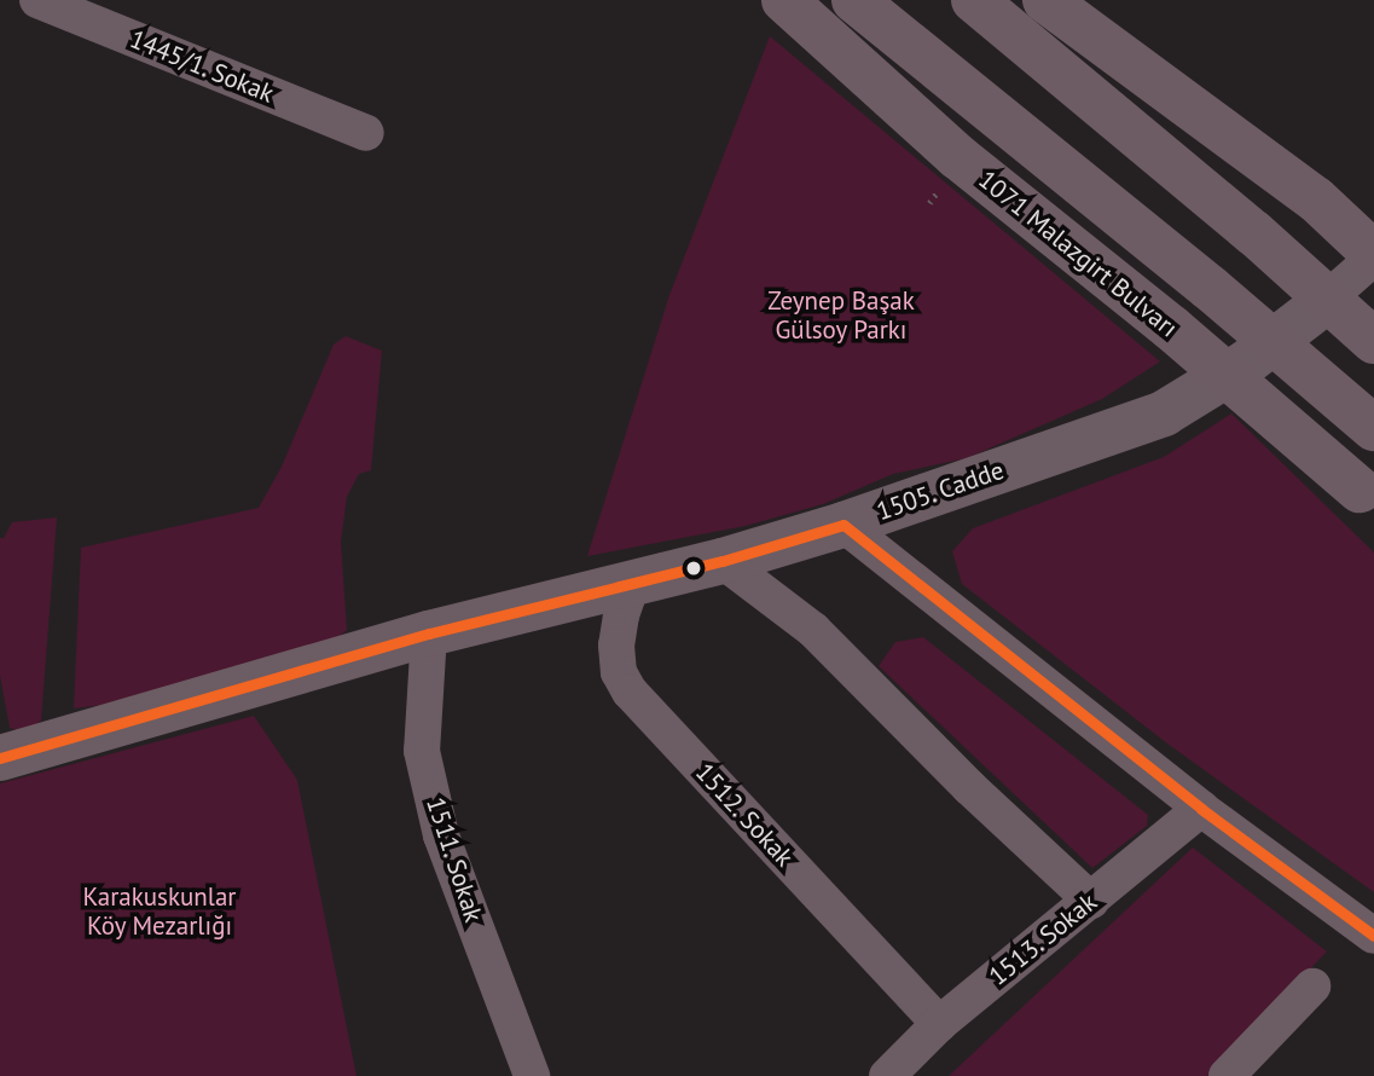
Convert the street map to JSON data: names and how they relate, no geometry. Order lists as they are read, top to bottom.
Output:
{
  "streets": {
    "main road": ["1071 Malazgirt Bulvarı"],
    "street": [
      "1445/1. Sokak",
      "1505. Cadde",
      "1512. Sokak",
      "1511. Sokak",
      "1513. Sokak"
    ]
  },
  "crossings": [
    ["1505. Cadde", "1512. Sokak"],
    ["1505. Cadde", "1511. Sokak"],
    ["1512. Sokak", "1513. Sokak"]
  ],
  "parks": ["Zeynep Başak Gülsoy Parkı", "Karakuskunlar Köy Mezarlığı"]
}
